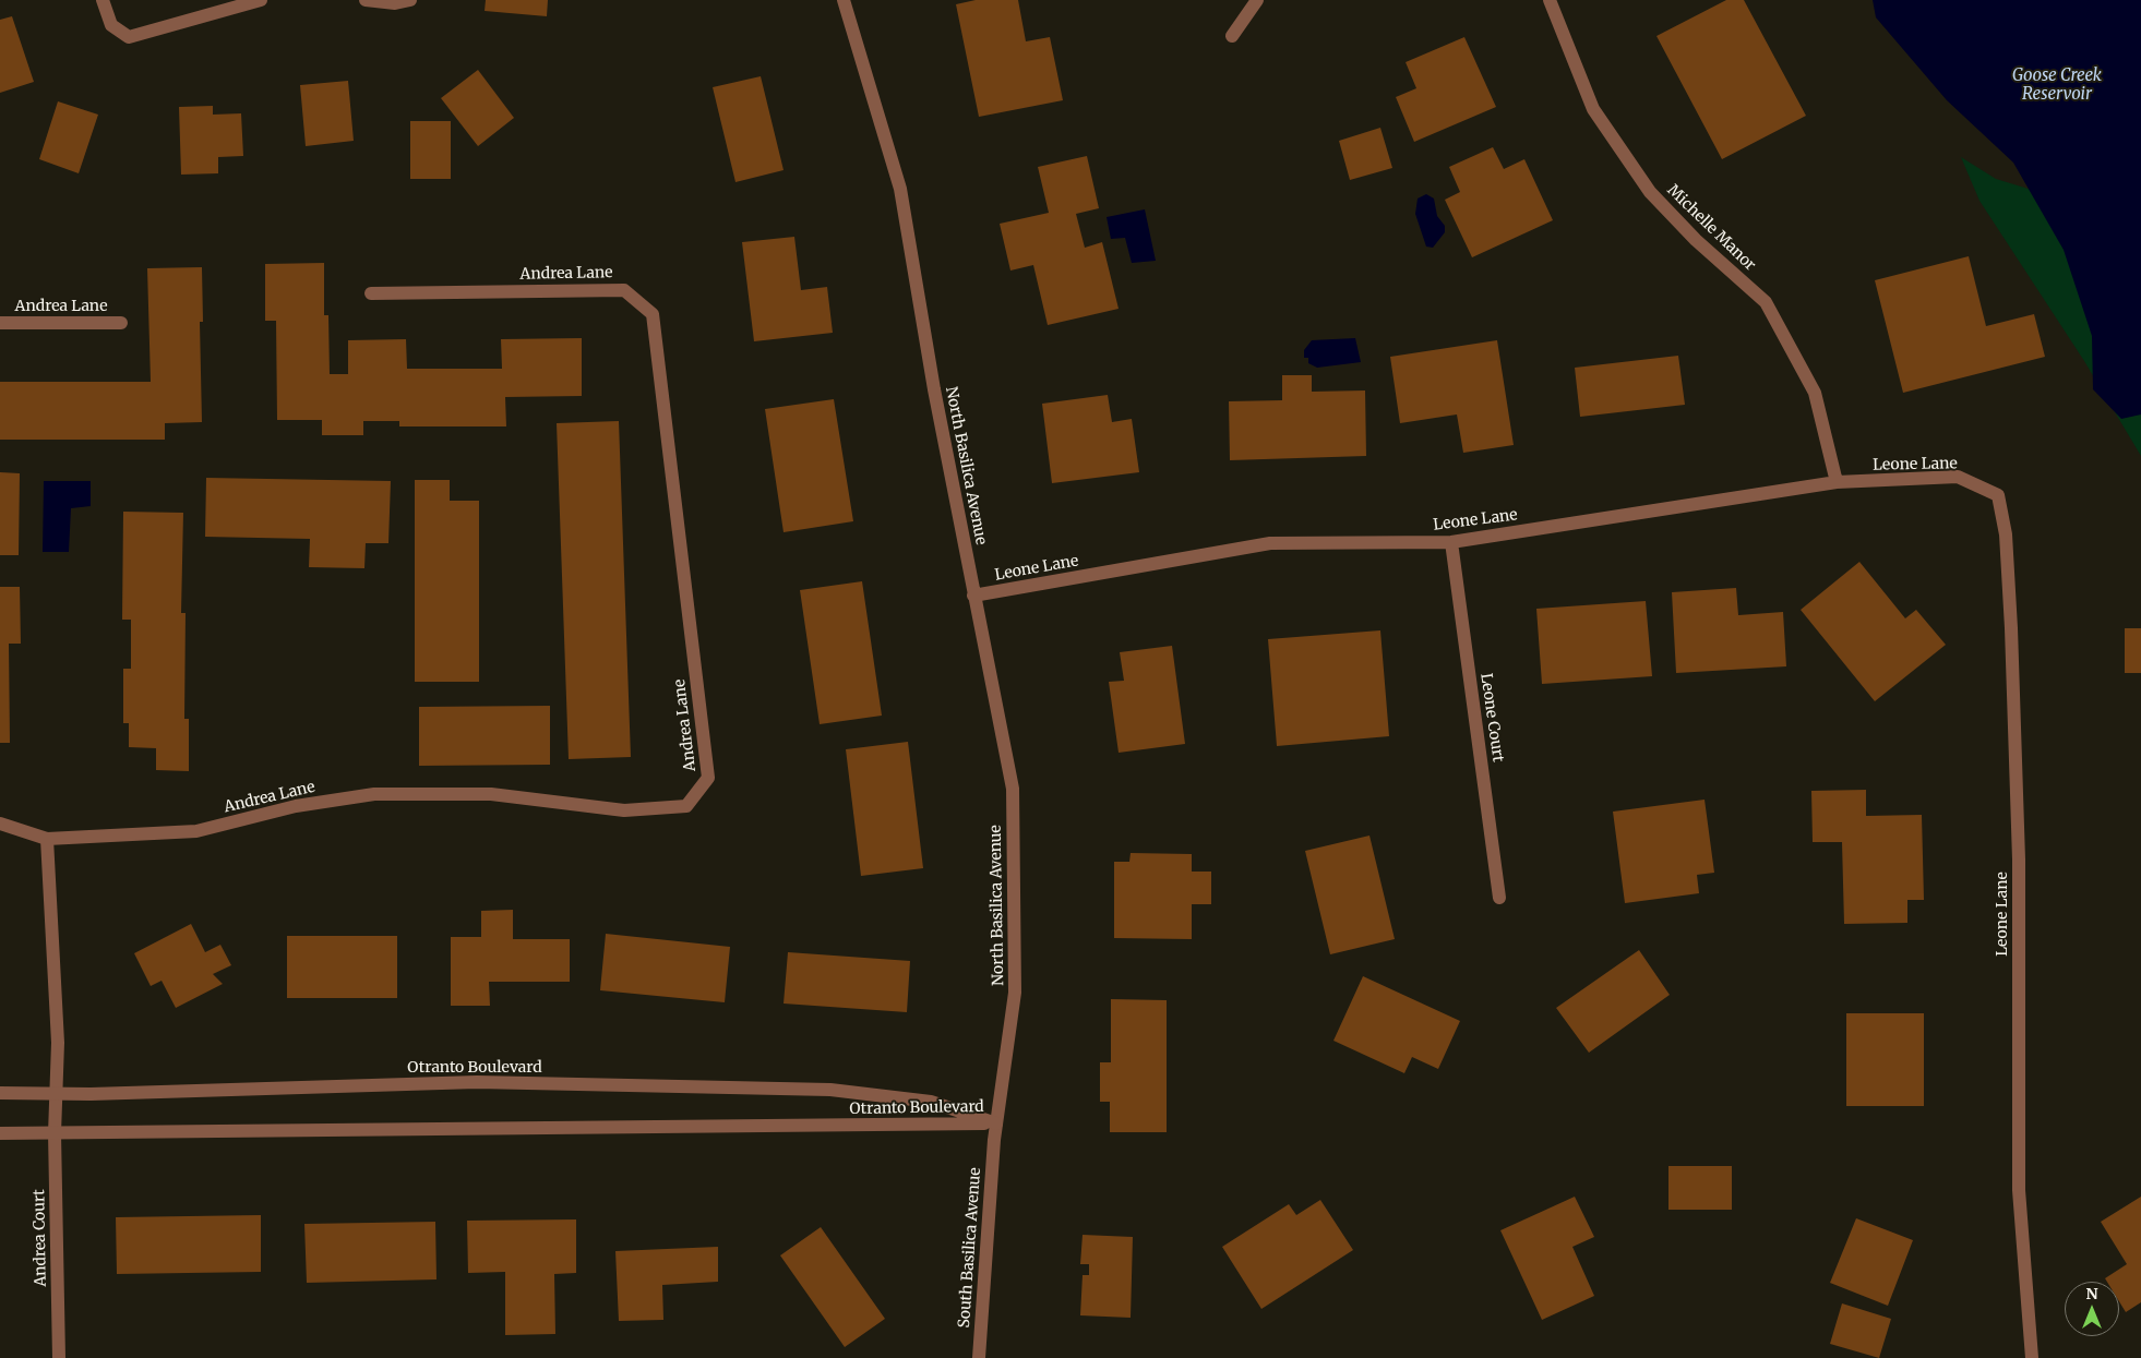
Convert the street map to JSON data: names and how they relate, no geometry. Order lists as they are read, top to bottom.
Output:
{
  "streets": {
    "street": [
      "Michelle Manor",
      "Andrea Lane",
      "Leone Lane",
      "North Basilica Avenue",
      "Leone Court",
      "Otranto Boulevard",
      "Andrea Court",
      "South Basilica Avenue"
    ]
  },
  "crossings": [
    ["Michelle Manor", "Leone Lane"],
    ["Leone Lane", "North Basilica Avenue"],
    ["Leone Lane", "Leone Court"],
    ["North Basilica Avenue", "Otranto Boulevard"],
    ["North Basilica Avenue", "South Basilica Avenue"],
    ["Otranto Boulevard", "Andrea Court"]
  ],
  "water": ["Goose Creek Reservoir"],
  "north": "top"
}
